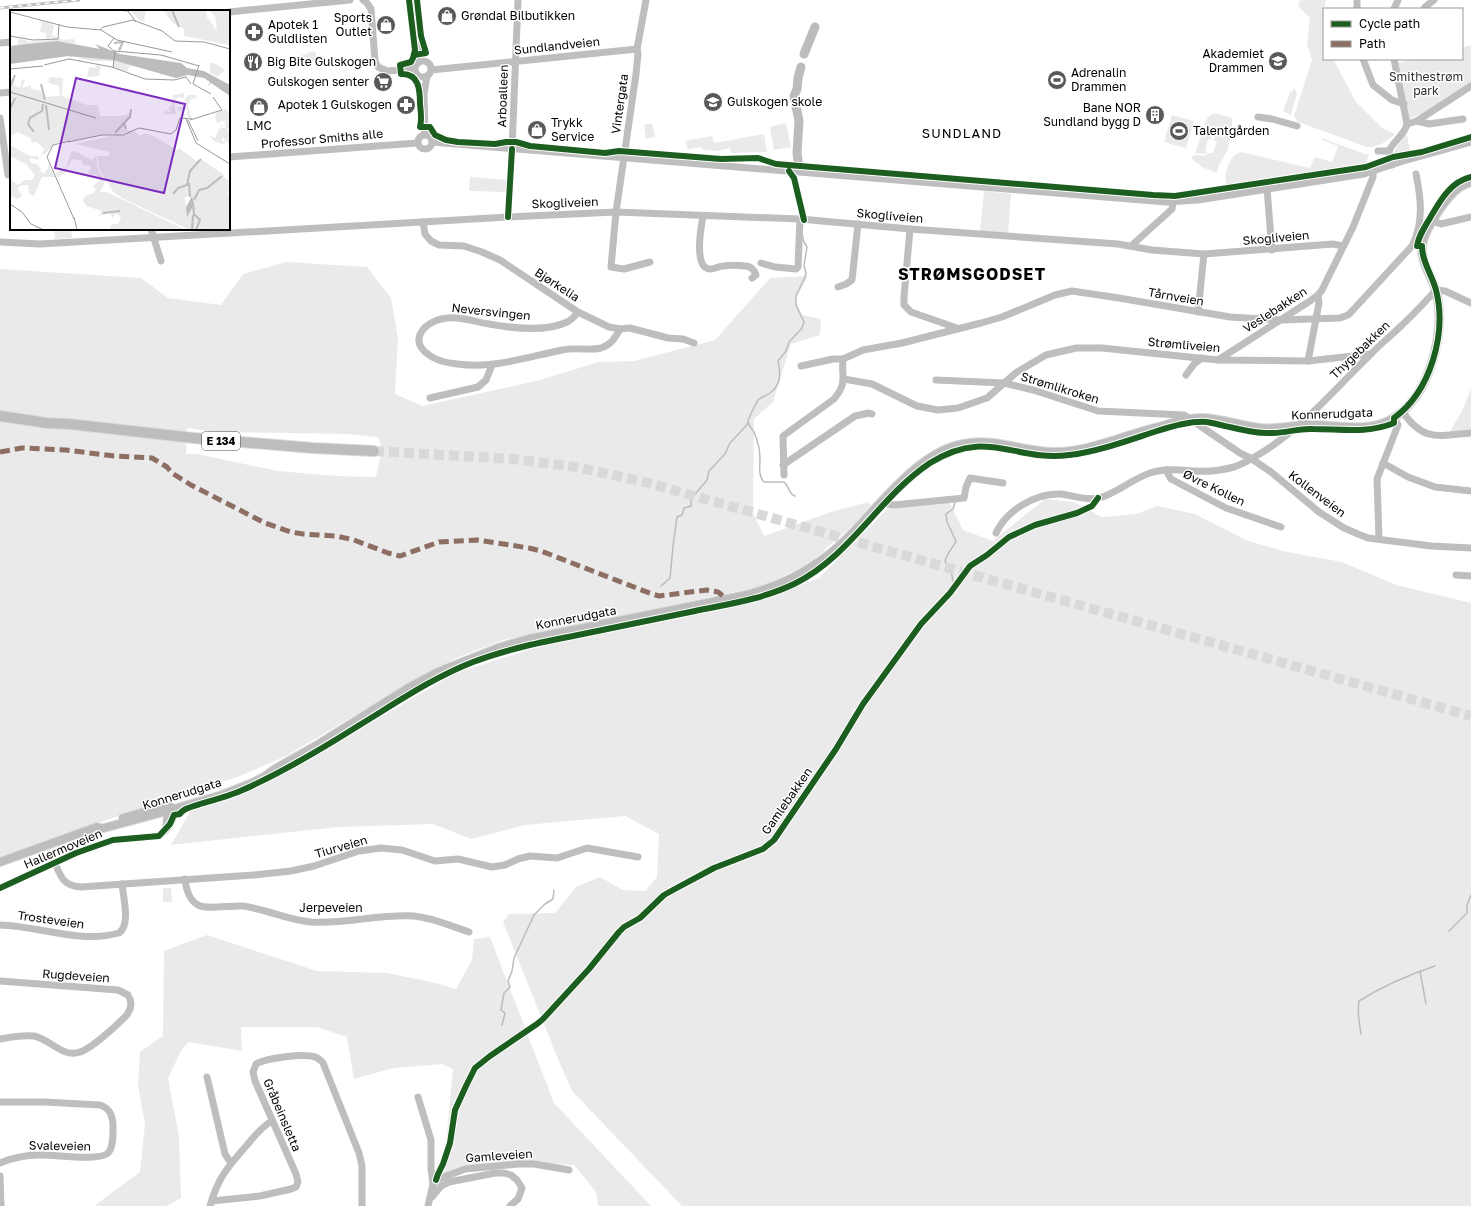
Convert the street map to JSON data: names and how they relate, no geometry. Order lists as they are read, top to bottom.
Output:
{
  "streets": {
    "highway": ["E 134"],
    "main road": ["Konnerudgata"],
    "street": [
      "Sundlandveien",
      "Arboalleen",
      "Vintergata",
      "Professor Smiths alle",
      "Skogliveien",
      "Bjørkelia",
      "Tårnveien",
      "Veslebakken",
      "Neversvingen",
      "Strømliveien",
      "Thygebakken",
      "Strømlikroken",
      "Øvre Kollen",
      "Kollenveien",
      "Tiurveien",
      "Hallermoveien",
      "Jerpeveien",
      "Trosteveien",
      "Rugdeveien",
      "Gråbeinsletta",
      "Svaleveien",
      "Gamleveien"
    ],
    "cycle path": ["Gamlebakken"]
  },
  "crossings": [
    ["Sundlandveien", "Arboalleen"],
    ["Sundlandveien", "Vintergata"],
    ["Vintergata", "Skogliveien"],
    ["Skogliveien", "Bjørkelia"],
    ["Skogliveien", "Veslebakken"],
    ["Bjørkelia", "Neversvingen"],
    ["Tårnveien", "Veslebakken"],
    ["Veslebakken", "Strømliveien"],
    ["Strømliveien", "Thygebakken"],
    ["Strømliveien", "Strømlikroken"],
    ["Thygebakken", "Konnerudgata"],
    ["Strømlikroken", "Konnerudgata"],
    ["Konnerudgata", "Kollenveien"],
    ["Konnerudgata", "Hallermoveien"],
    ["Tiurveien", "Hallermoveien"],
    ["Tiurveien", "Jerpeveien"],
    ["Tiurveien", "Trosteveien"]
  ],
  "districts": ["SUNDLAND", "STRØMSGODSET"],
  "parks": ["Smithestrøm park"],
  "places": {
    "shop": [
      "Grøndal Bilbutikken",
      "Sports Outlet",
      "LMC",
      "Trykk Service"
    ],
    "pharmacy": ["Apotek 1 Guldlisten", "Apotek 1 Gulskogen"],
    "school or university": ["Akademiet Drammen", "Gulskogen skole"],
    "restaurant": ["Big Bite Gulskogen"],
    "sports": ["Adrenalin Drammen", "Talentgården"],
    "supermarket": ["Gulskogen senter"],
    "building": ["Bane NOR Sundland bygg D"]
  },
  "legend": ["Cycle path", "Path"]
}
